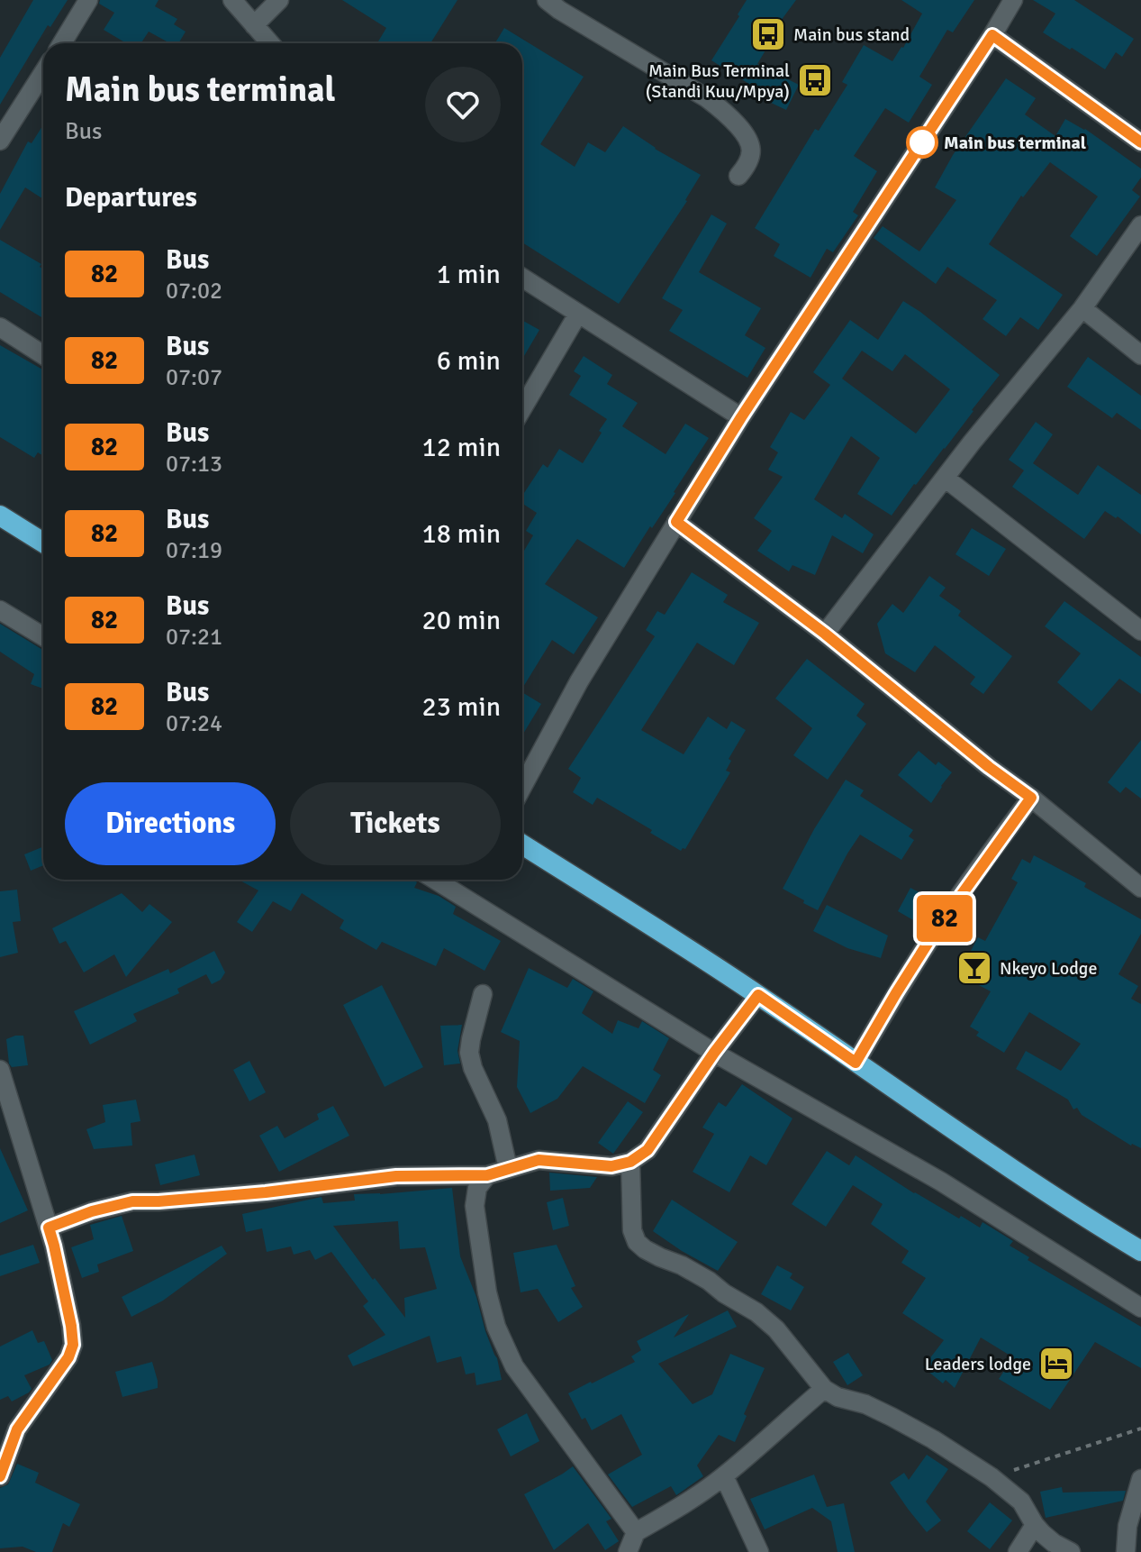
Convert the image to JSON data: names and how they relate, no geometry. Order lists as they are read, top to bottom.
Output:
{
  "places": {
    "bus stop": ["Main bus stand", "Main Bus Terminal (Standi Kuu/Mpya)"],
    "other": ["Main bus terminal"],
    "bar": ["Nkeyo Lodge"],
    "hotel": ["Leaders lodge"]
  },
  "lines": ["bus line 82"],
  "page": {
    "on_map": "82",
    "heading": [
      ["Main bus terminal", "Bus"],
      "Departures"
    ],
    "list": [
      {
        "mark": "82",
        "name": "Bus",
        "note": "07:02",
        "value": "1 min"
      },
      {
        "mark": "82",
        "name": "Bus",
        "note": "07:07",
        "value": "6 min"
      },
      {
        "mark": "82",
        "name": "Bus",
        "note": "07:13",
        "value": "12 min"
      },
      {
        "mark": "82",
        "name": "Bus",
        "note": "07:19",
        "value": "18 min"
      },
      {
        "mark": "82",
        "name": "Bus",
        "note": "07:21",
        "value": "20 min"
      },
      {
        "mark": "82",
        "name": "Bus",
        "note": "07:24",
        "value": "23 min"
      }
    ],
    "buttons": ["Directions", "Tickets"]
  }
}
